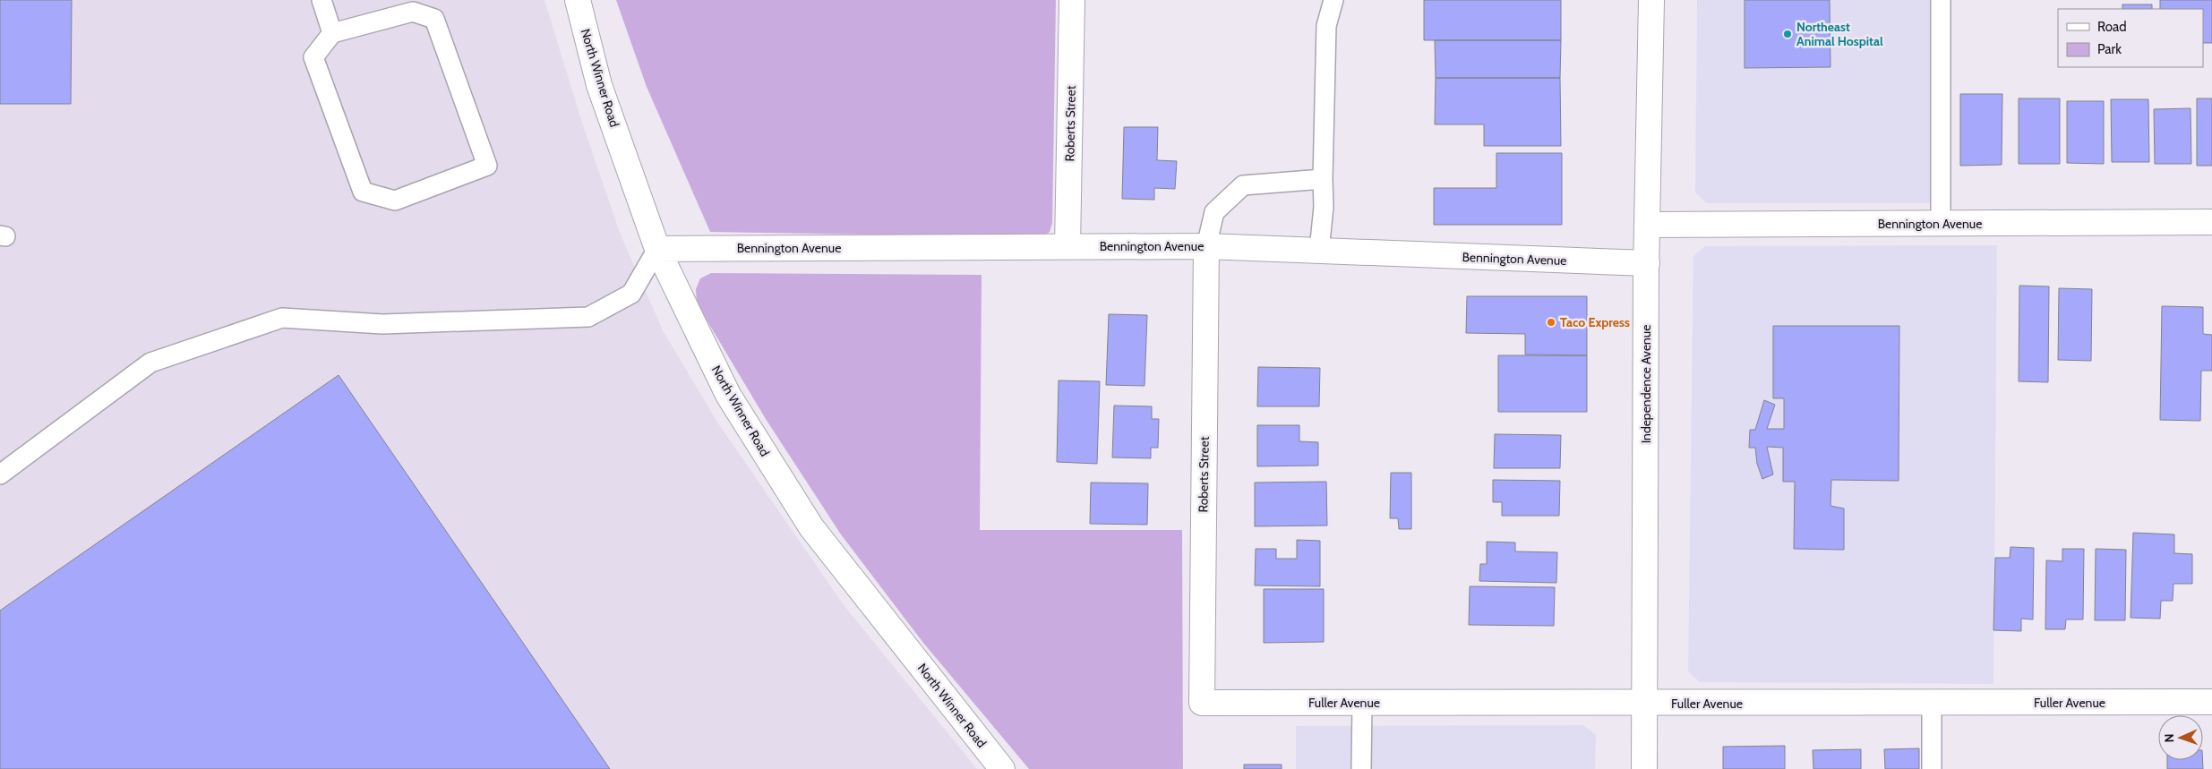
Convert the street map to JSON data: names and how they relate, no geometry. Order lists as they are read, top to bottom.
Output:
{
  "streets": {
    "street": [
      "North Winner Road",
      "Roberts Street",
      "Bennington Avenue",
      "Independence Avenue",
      "Fuller Avenue"
    ]
  },
  "crossings": [
    ["North Winner Road", "Bennington Avenue"],
    ["Roberts Street", "Bennington Avenue"],
    ["Roberts Street", "Fuller Avenue"],
    ["Bennington Avenue", "Independence Avenue"],
    ["Independence Avenue", "Fuller Avenue"]
  ],
  "places": ["Northeast Animal Hospital", "Taco Express"],
  "legend": ["Road", "Park"],
  "north": "left"
}
